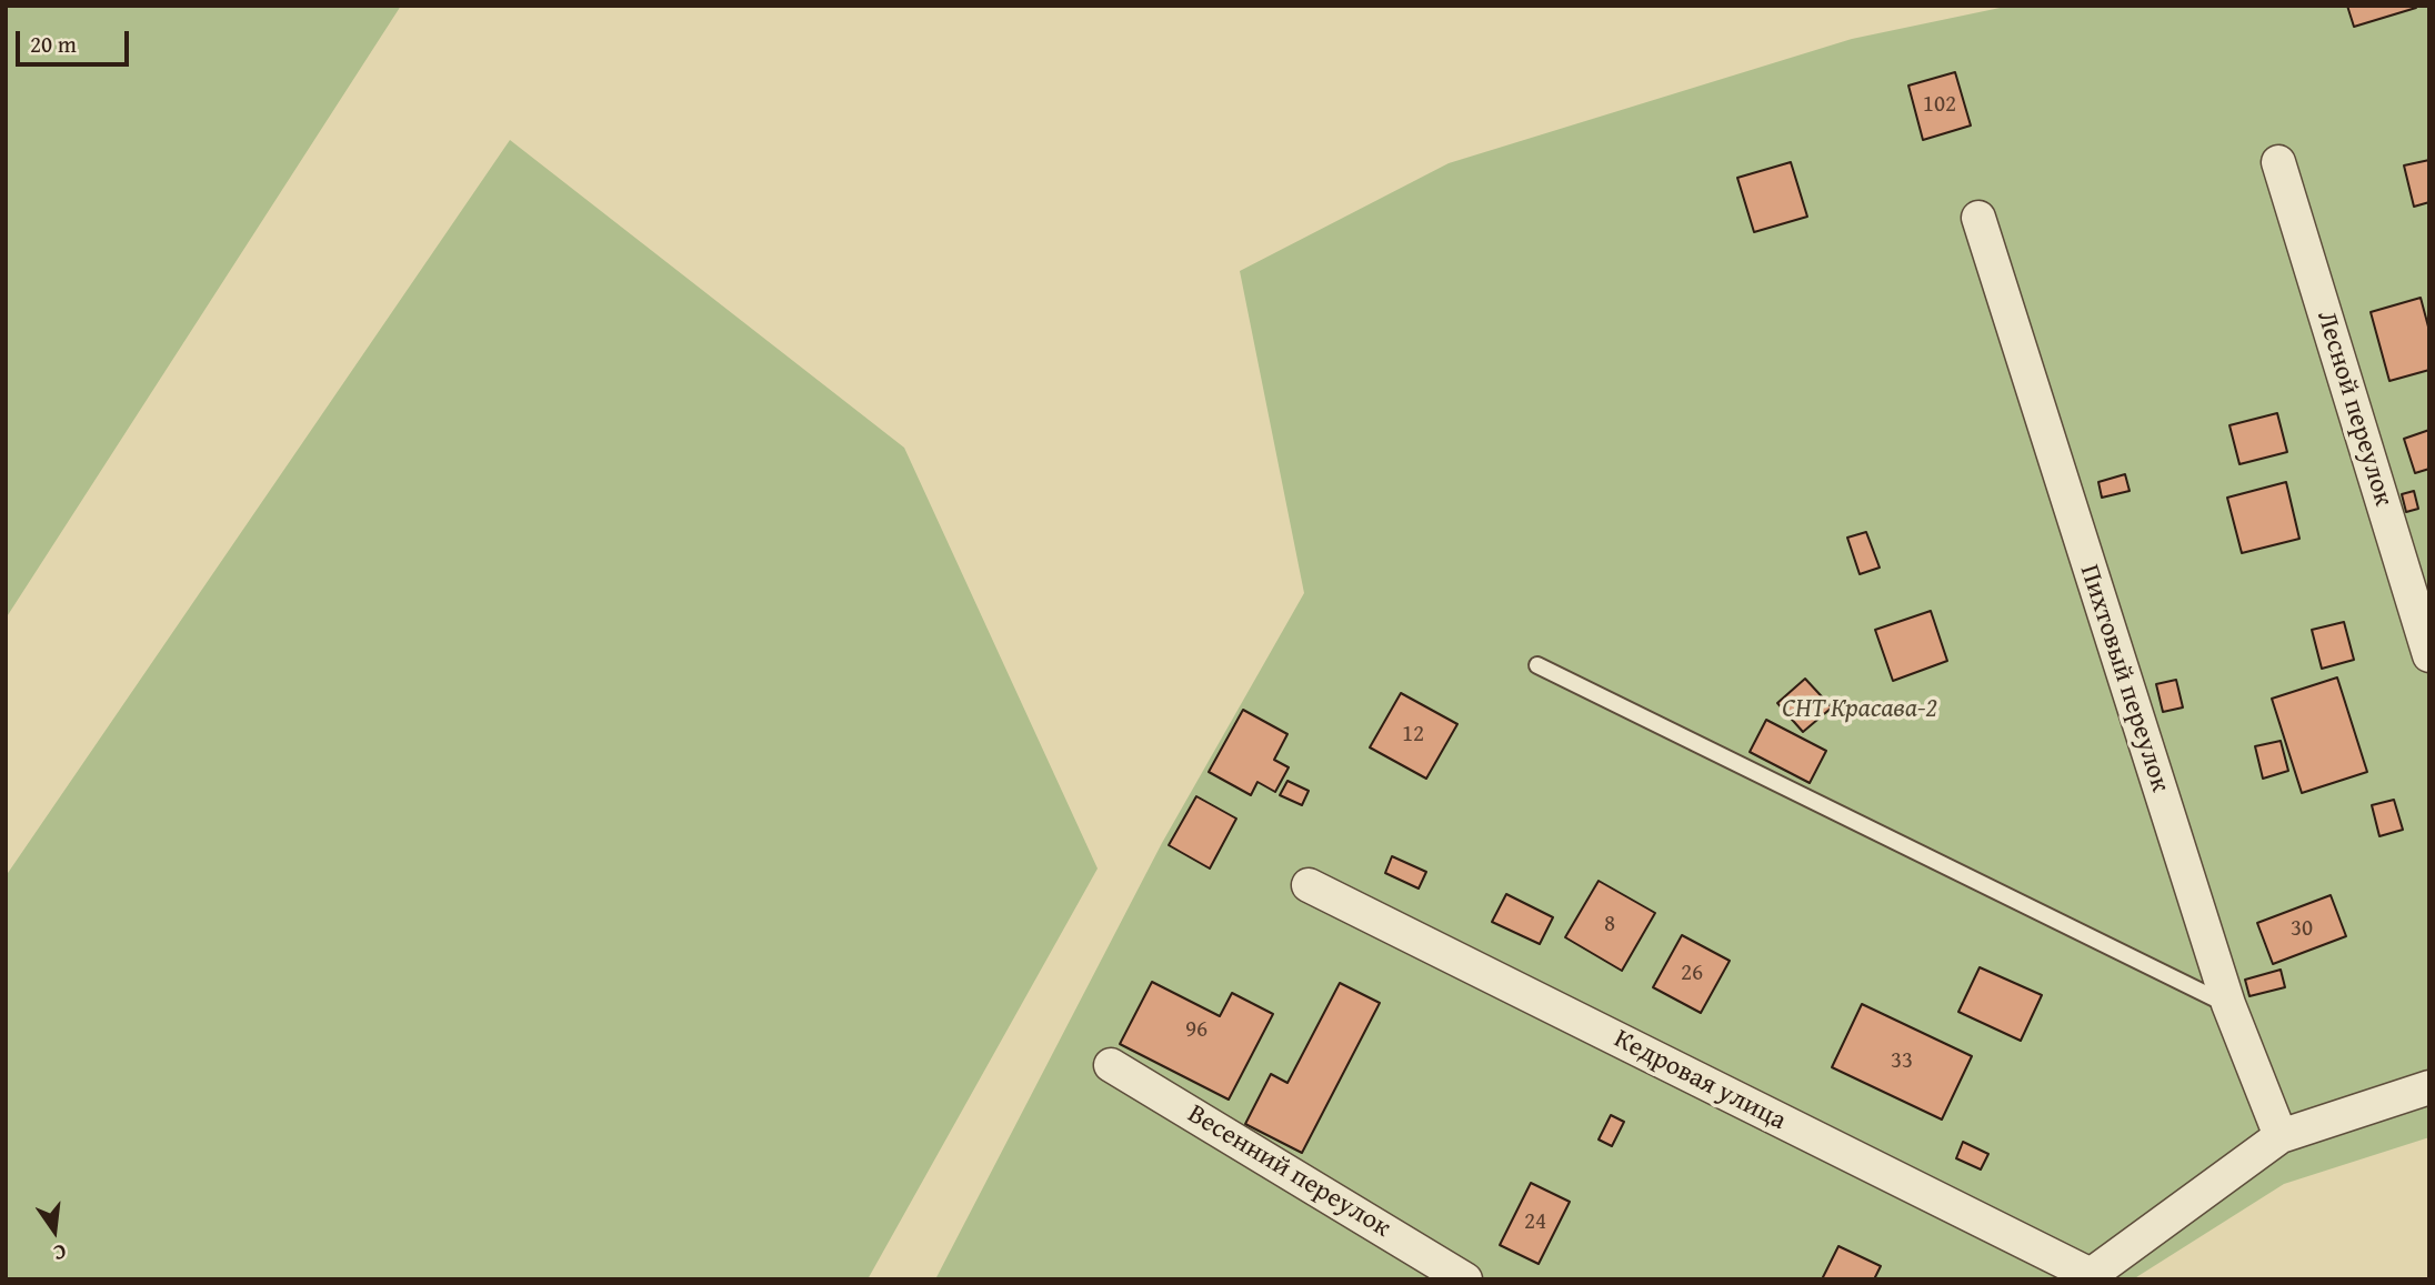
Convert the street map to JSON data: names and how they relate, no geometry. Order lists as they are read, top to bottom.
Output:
{
  "streets": {
    "street": [
      "Лесной переулок",
      "Пихтовый переулок",
      "Кедровая улица",
      "Весенний переулок"
    ]
  },
  "parks": ["СНТ Красава-2"],
  "house_numbers": [
    "102",
    "12",
    "8",
    "30",
    "26",
    "96",
    "33",
    "24"
  ],
  "scale_bar": "20 m",
  "north": "bottom"
}
